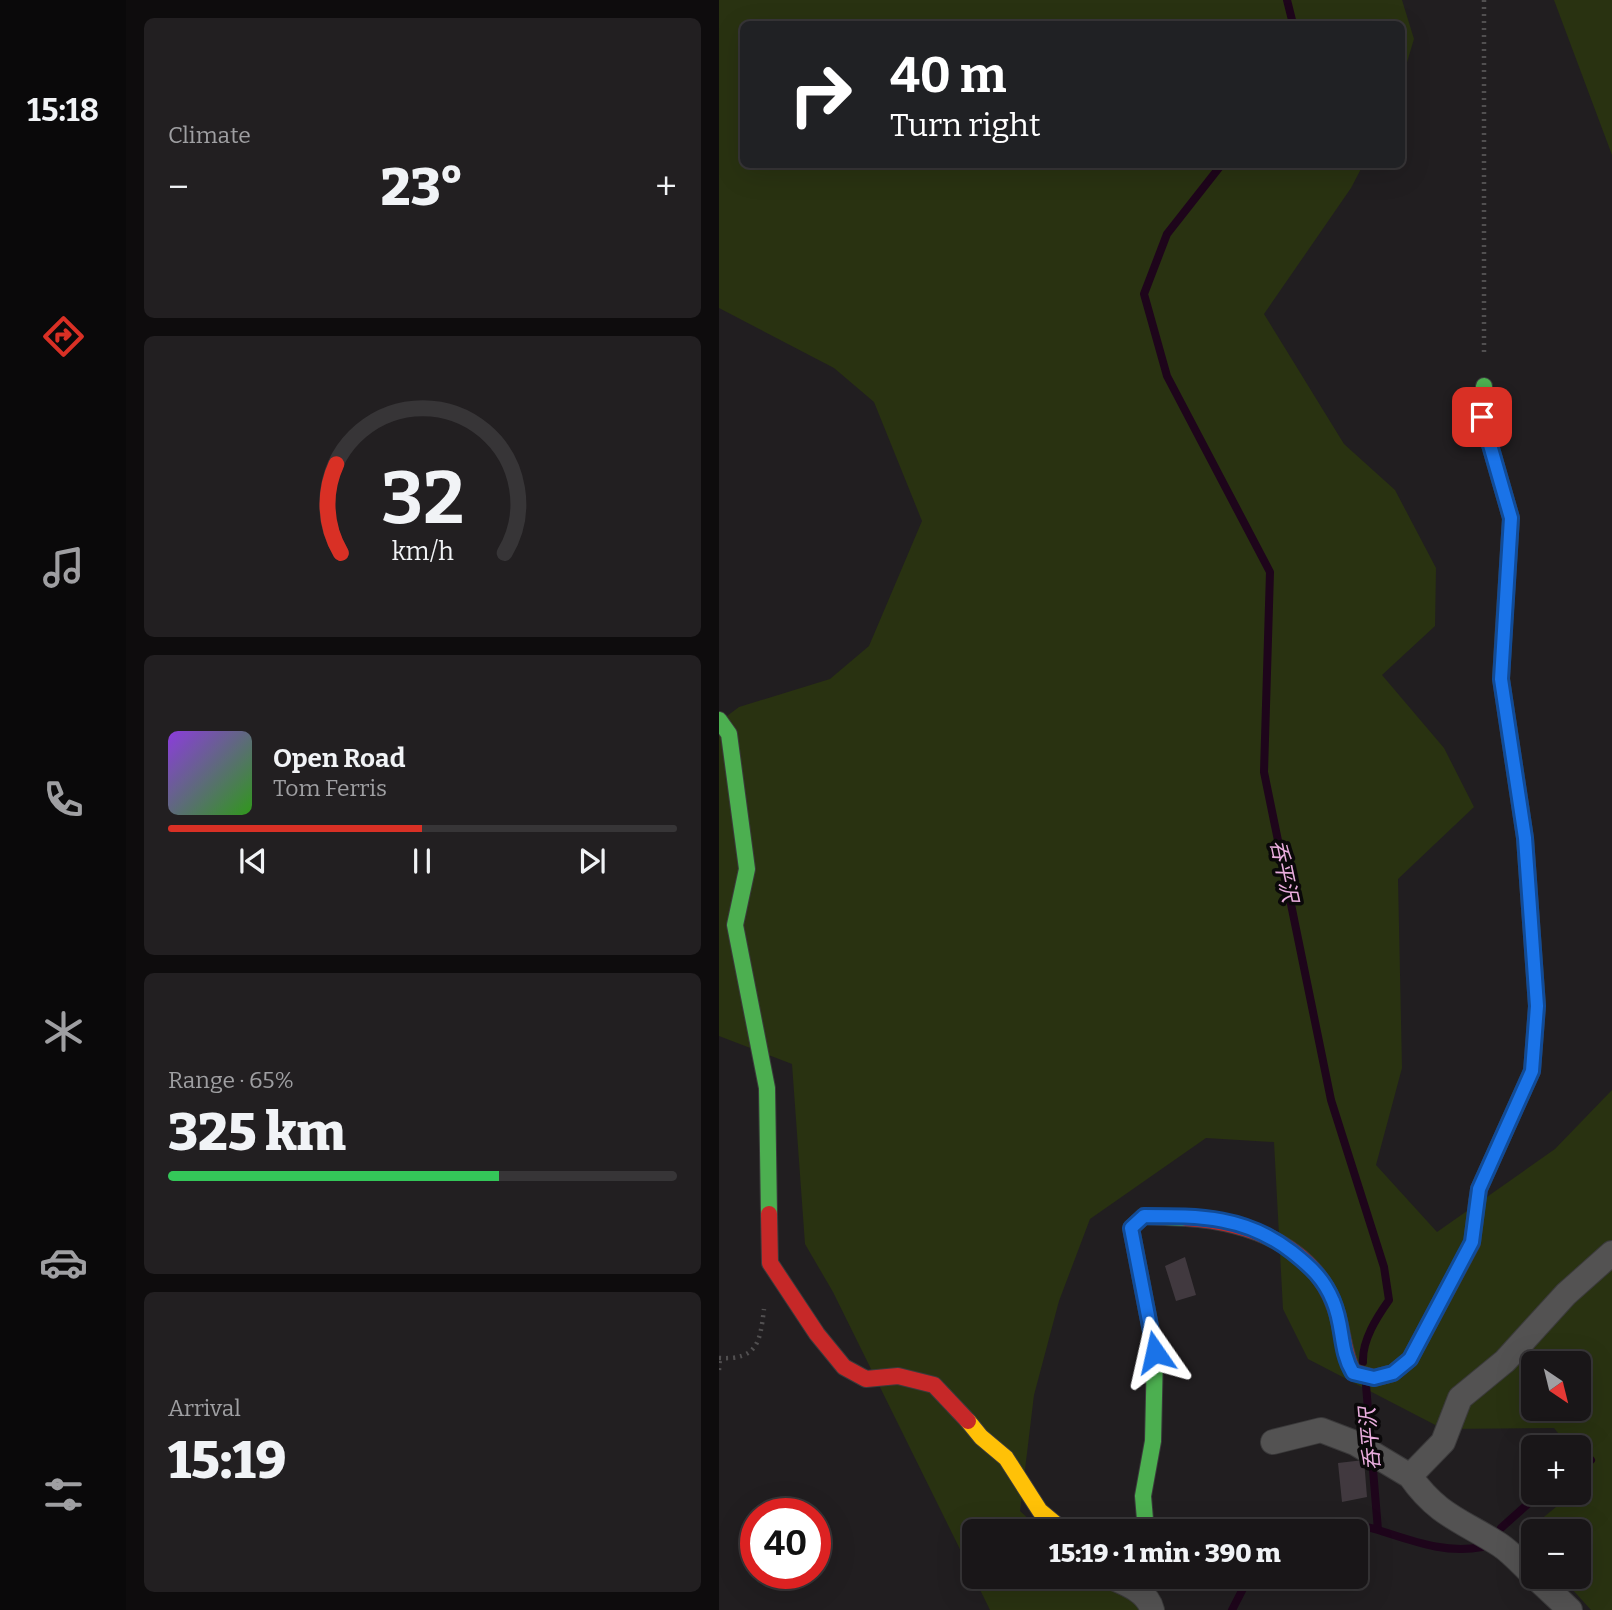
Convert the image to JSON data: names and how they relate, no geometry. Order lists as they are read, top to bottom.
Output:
{
  "water": ["呑平沢"],
  "north": "bottom right",
  "page": {
    "tabs": "15:18",
    "tile": [
      "Climate",
      ["Range · 65%", "325 km"],
      ["Arrival", "15:19"]
    ],
    "turn": ["40 m", "Turn right"],
    "heat": ["−", "23°", "+"],
    "song": ["Open Road", "Tom Ferris"],
    "map_buttons": ["+", "−"],
    "limit": "40",
    "trip": "15:19 · 1 min · 390 m",
    "gauge": ["32", "km/h"]
  }
}
